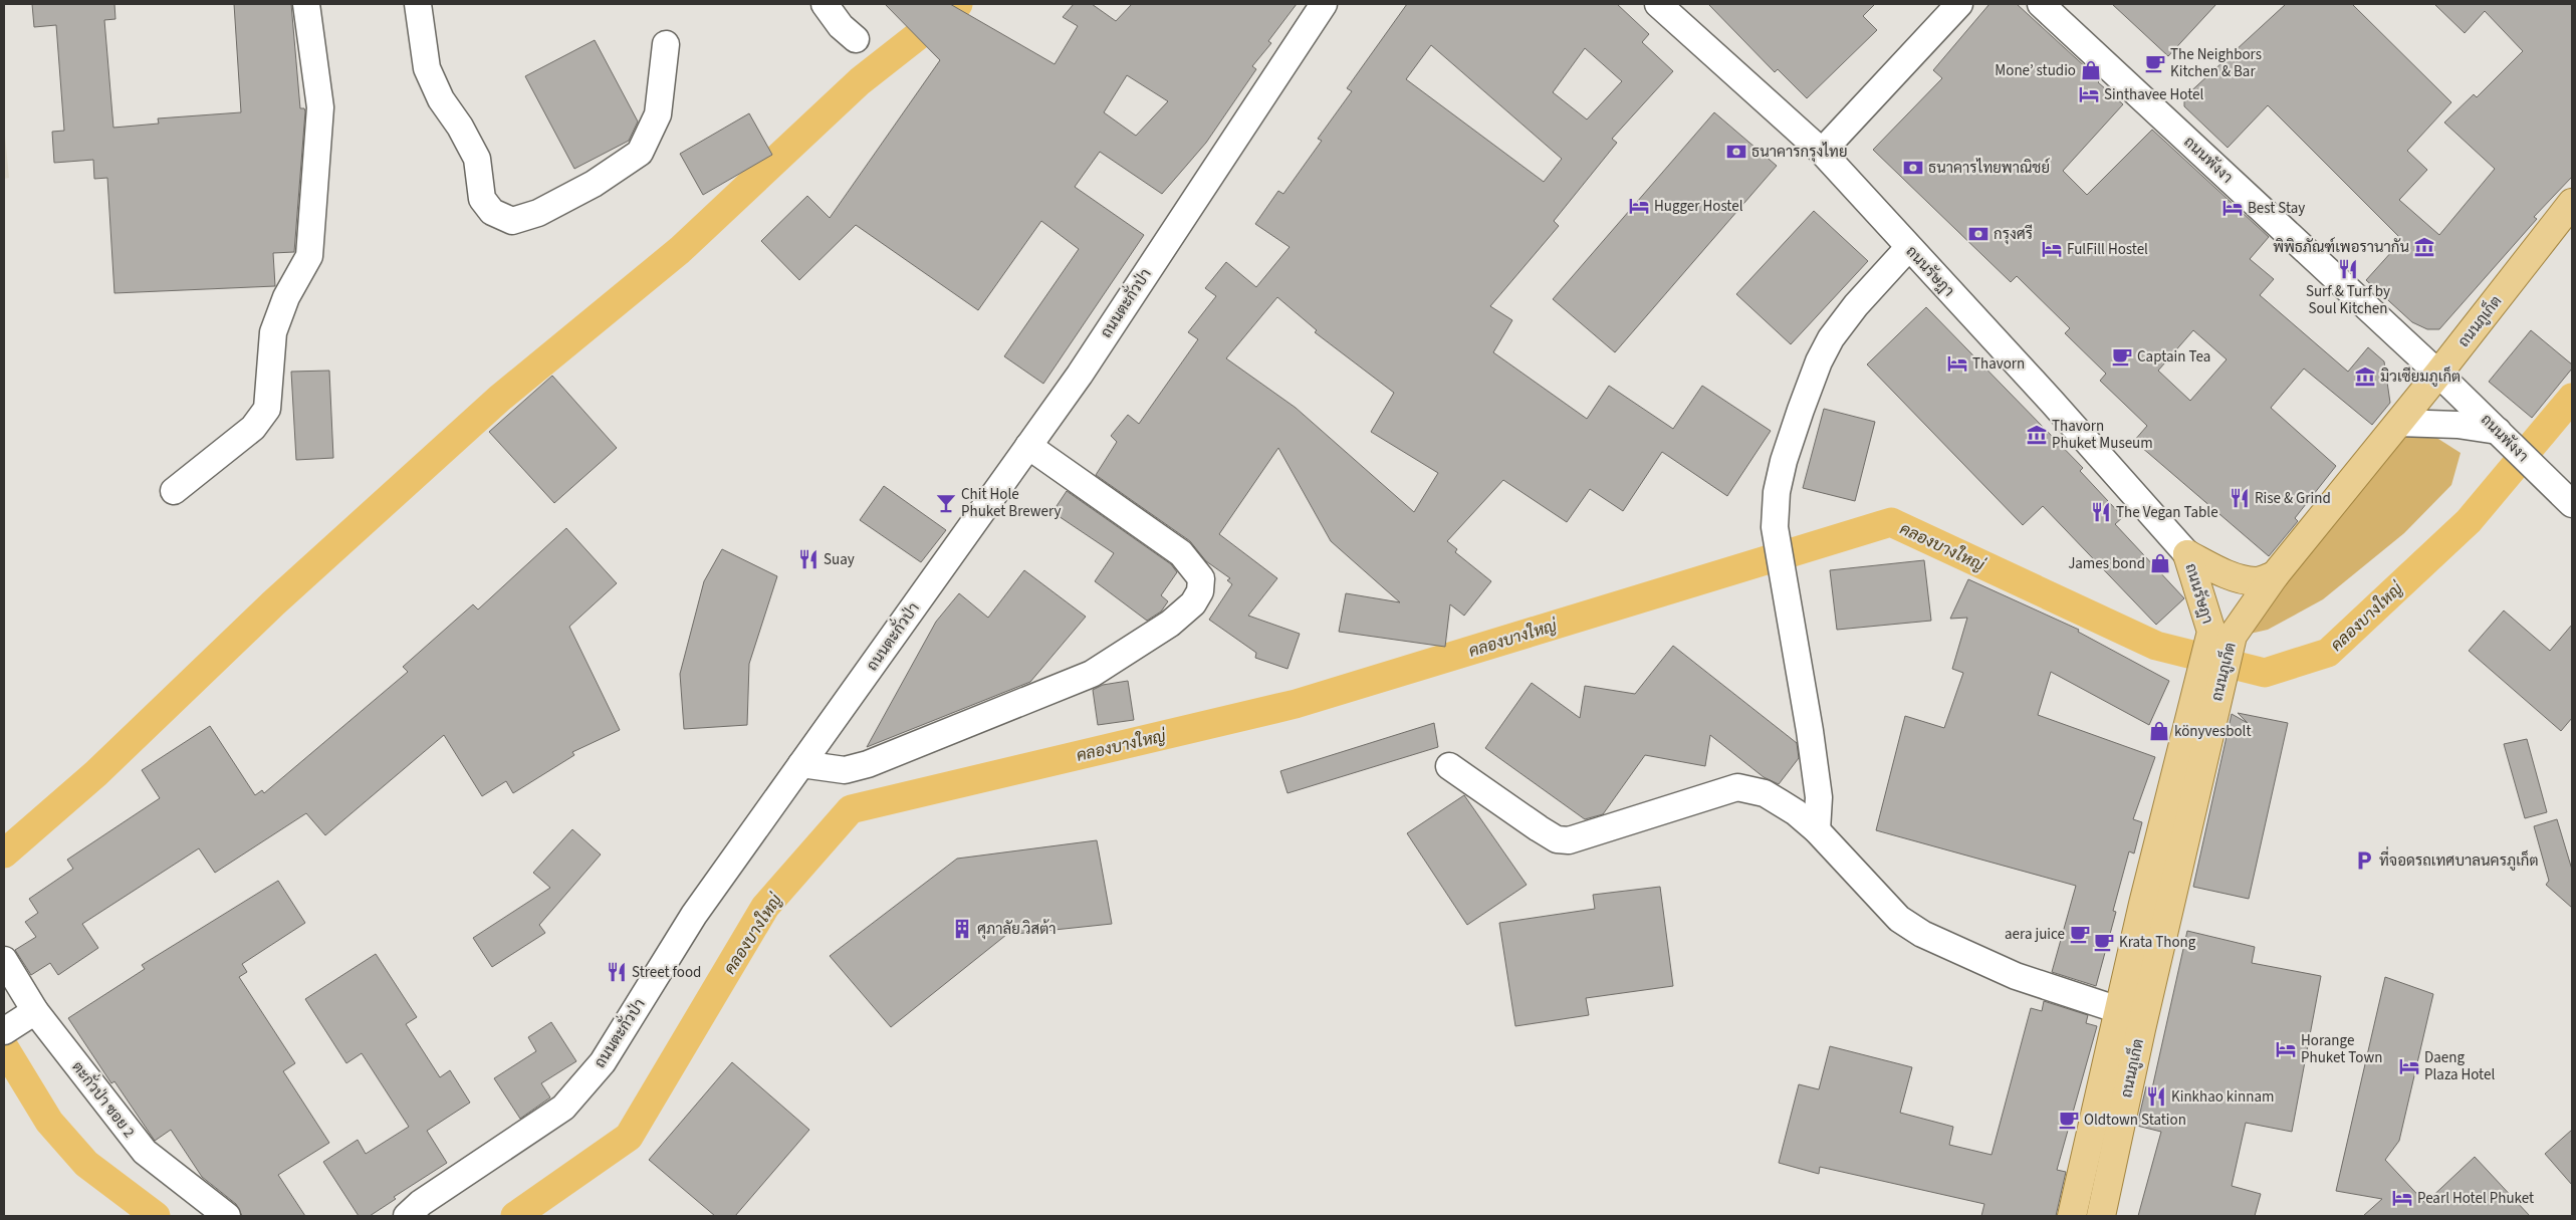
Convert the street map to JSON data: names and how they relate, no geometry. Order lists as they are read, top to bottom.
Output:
{
  "streets": {
    "main road": ["ถนนรัษฎา", "ถนนภูเก็ต"],
    "street": ["ถนนพังงา", "ถนนตะกั่วป่า", "ตะกั่วป่า ซอย 2"]
  },
  "crossings": [
    ["ถนนพังงา", "ถนนภูเก็ต"],
    ["ถนนรัษฎา", "ถนนภูเก็ต"]
  ],
  "water": ["คลองบางใหญ่"],
  "places": {
    "cafe": [
      "The Neighbors Kitchen & Bar",
      "Captain Tea",
      "aera juice",
      "Krata Thong",
      "Oldtown Station"
    ],
    "shop": ["Mone’ studio", "James bond", "könyvesbolt"],
    "hotel": [
      "Sinthavee Hotel",
      "Hugger Hostel",
      "Best Stay",
      "FulFill Hostel",
      "Thavorn",
      "Horange Phuket Town",
      "Daeng Plaza Hotel",
      "Pearl Hotel Phuket"
    ],
    "bank": ["ธนาคารกรุงไทย", "ธนาคารไทยพาณิชย์", "กรุงศรี"],
    "museum": ["พิพิธภัณฑ์เพอรานากัน", "มิวเซียมภูเก็ต", "Thavorn Phuket Museum"],
    "restaurant": [
      "Surf & Turf by Soul Kitchen",
      "Rise & Grind",
      "The Vegan Table",
      "Suay",
      "Street food",
      "Kinkhao kinnam"
    ],
    "bar": ["Chit Hole Phuket Brewery"],
    "parking": ["ที่จอดรถเทศบาลนครภูเก็ต"],
    "building": ["ศุภาลัย วิสต้า"]
  }
}
